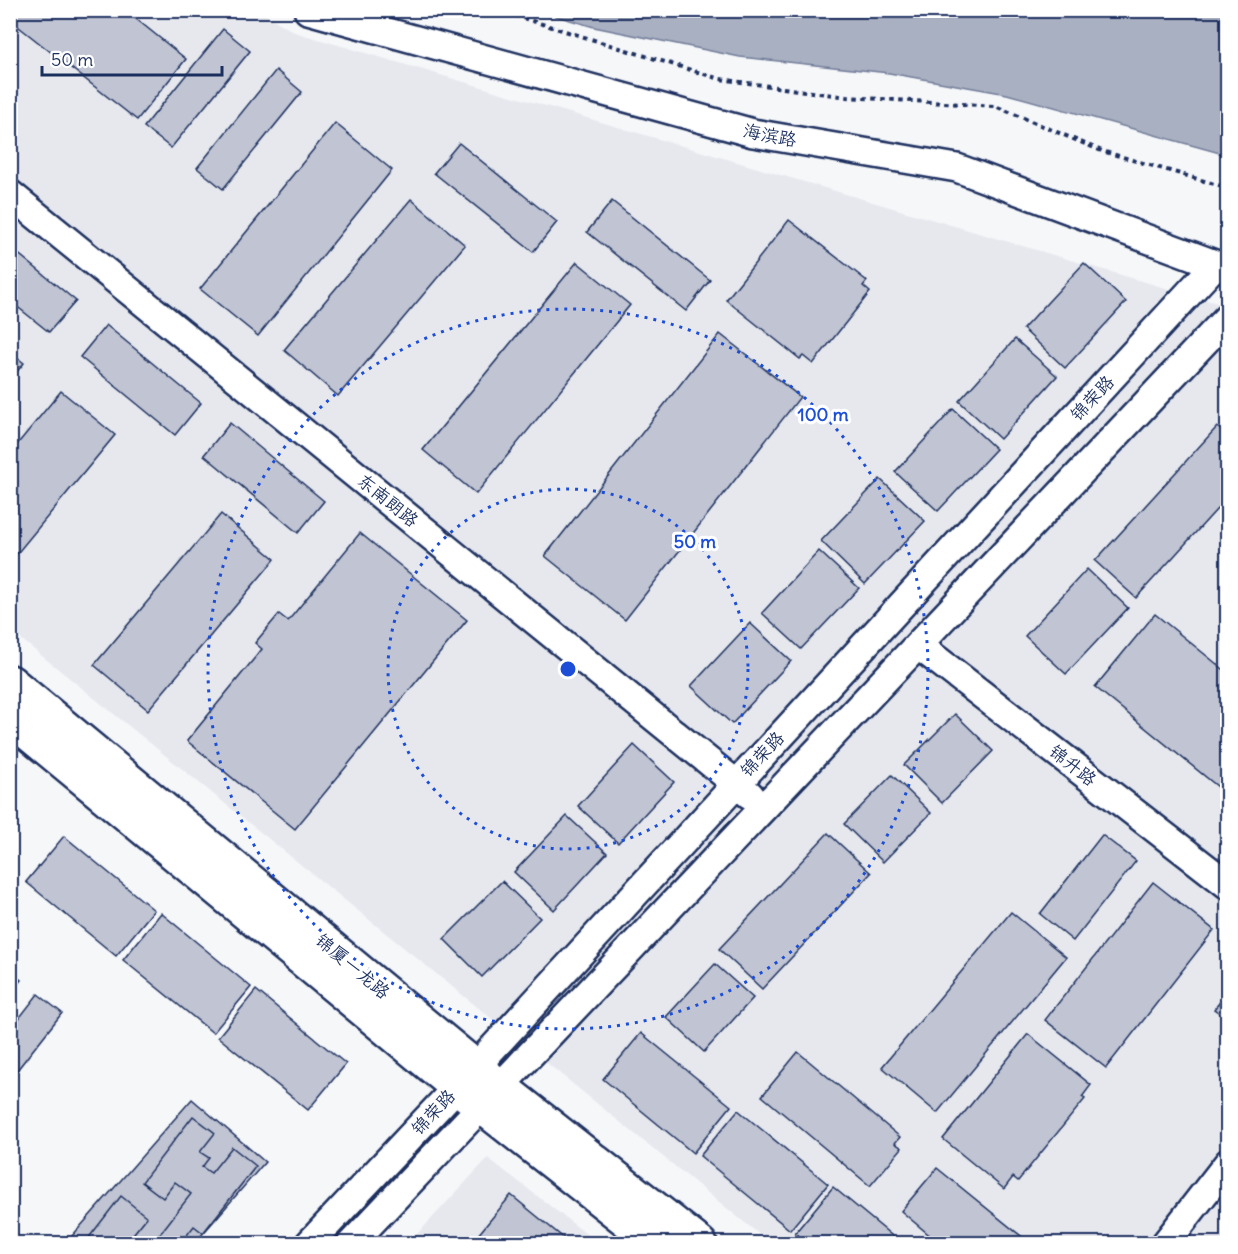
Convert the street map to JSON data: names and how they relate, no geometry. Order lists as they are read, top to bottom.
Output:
{
  "streets": {
    "street": [
      "海滨路",
      "锦荣路",
      "东南朗路",
      "锦升路",
      "锦厦一龙路"
    ]
  },
  "crossings": [
    ["海滨路", "锦荣路"],
    ["锦荣路", "东南朗路"],
    ["锦荣路", "锦升路"],
    ["锦荣路", "锦厦一龙路"]
  ],
  "scale_bar": "50 m",
  "rings": ["100 m", "50 m"]
}
